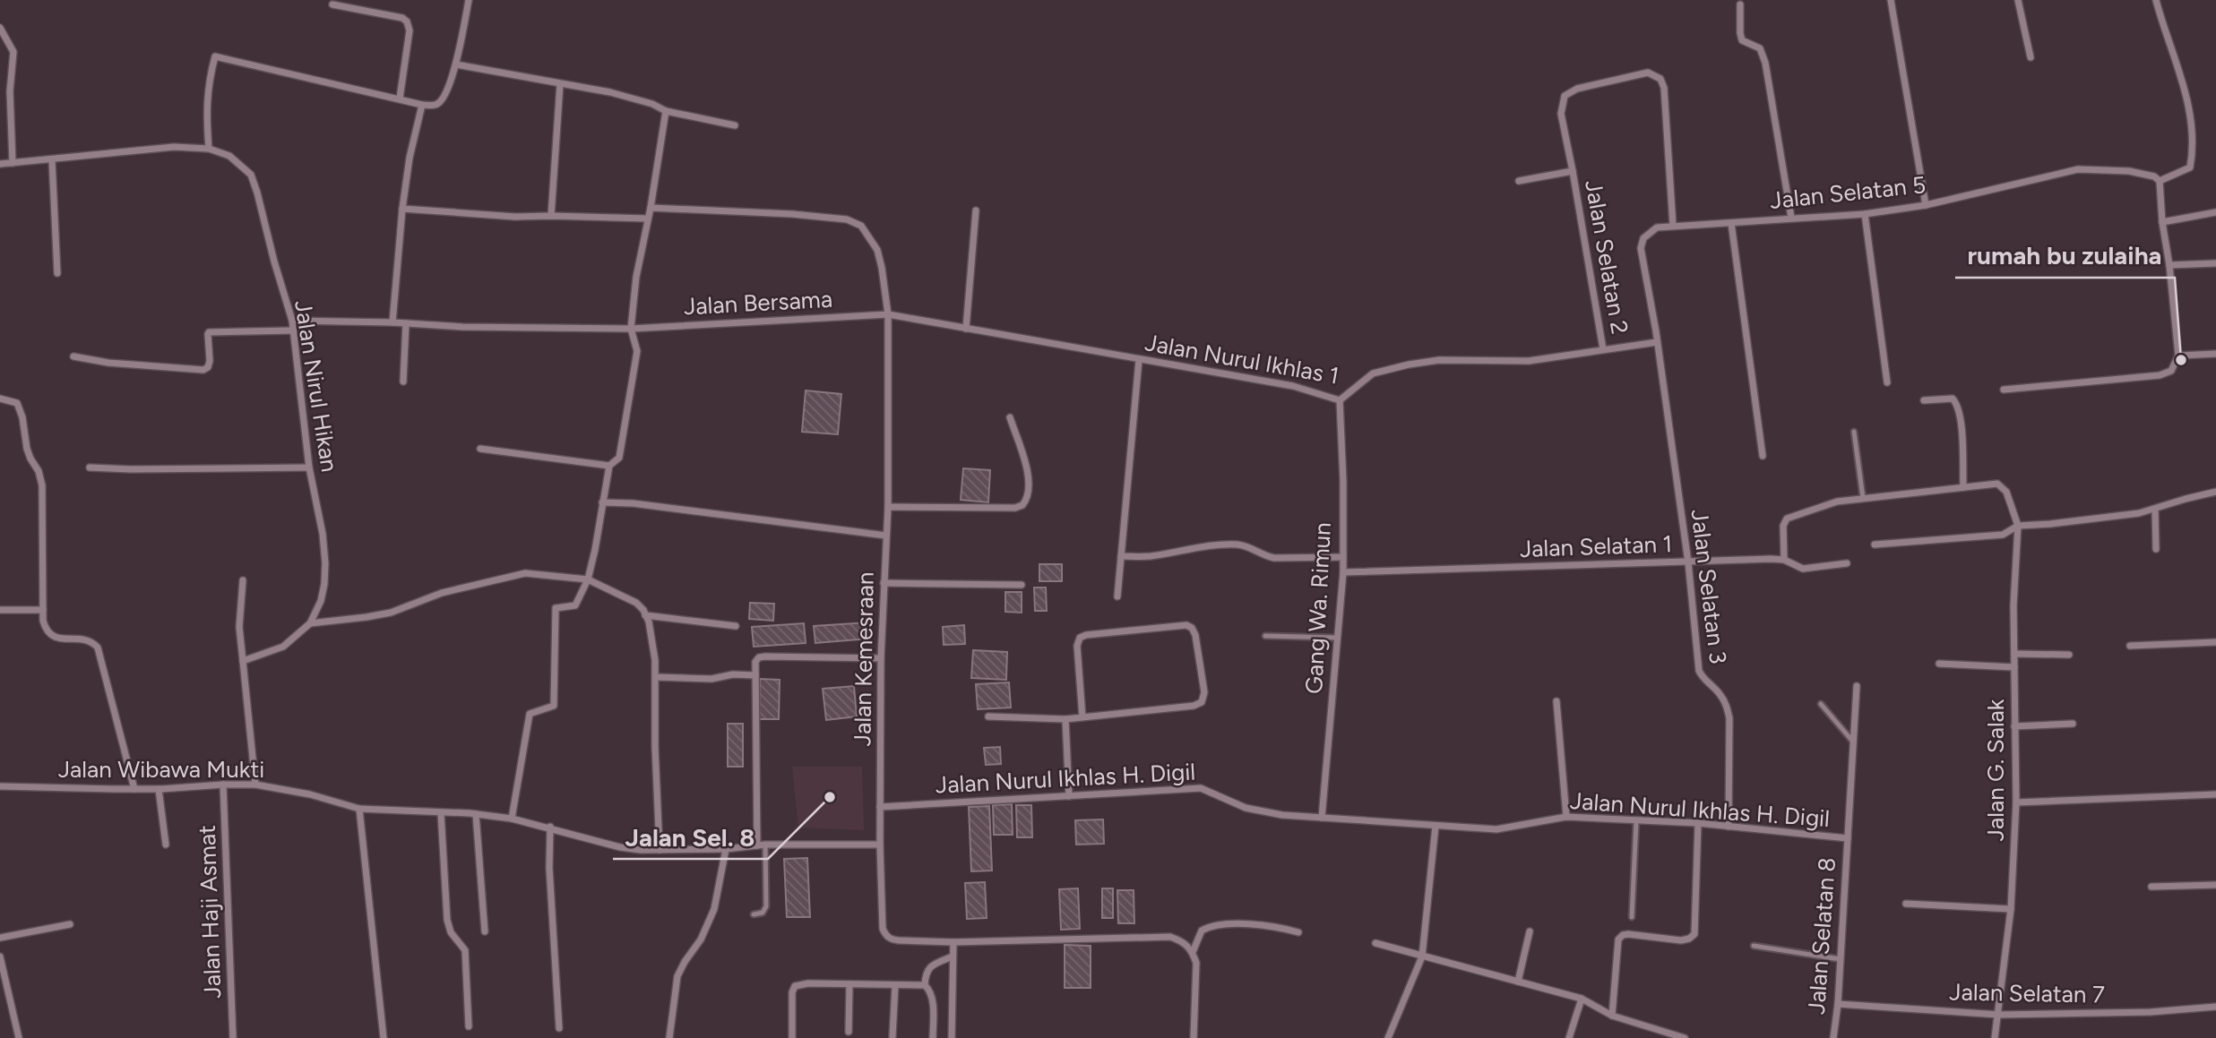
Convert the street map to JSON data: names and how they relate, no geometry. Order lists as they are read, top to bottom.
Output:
{
  "streets": {
    "street": [
      "Jalan Selatan 5",
      "Jalan Selatan 2",
      "Jalan Bersama",
      "Jalan Nurul Ikhlas 1",
      "Jalan Nirul Hikan",
      "Jalan Selatan 1",
      "Jalan Selatan 3",
      "Gang Wa. Rimun",
      "Jalan Kemesraan",
      "Jalan Wibawa Mukti",
      "Jalan G. Salak",
      "Jalan Nurul Ikhlas H. Digil",
      "Jalan Haji Asmat",
      "Jalan Selatan 8",
      "Jalan Selatan 7"
    ]
  },
  "crossings": [
    ["Jalan Selatan 5", "Jalan Selatan 2"],
    ["Jalan Selatan 5", "Jalan Nurul Ikhlas 1"],
    ["Jalan Selatan 5", "Jalan Selatan 3"],
    ["Jalan Selatan 2", "Jalan Nurul Ikhlas 1"],
    ["Jalan Bersama", "Jalan Nurul Ikhlas 1"],
    ["Jalan Bersama", "Jalan Nirul Hikan"],
    ["Jalan Bersama", "Jalan Kemesraan"],
    ["Jalan Nurul Ikhlas 1", "Jalan Selatan 3"],
    ["Jalan Nurul Ikhlas 1", "Gang Wa. Rimun"],
    ["Jalan Nurul Ikhlas 1", "Jalan Kemesraan"],
    ["Jalan Selatan 1", "Jalan Selatan 3"],
    ["Jalan Selatan 1", "Gang Wa. Rimun"],
    ["Jalan Selatan 3", "Jalan Nurul Ikhlas H. Digil"],
    ["Gang Wa. Rimun", "Jalan Nurul Ikhlas H. Digil"],
    ["Jalan Kemesraan", "Jalan Wibawa Mukti"],
    ["Jalan Kemesraan", "Jalan Nurul Ikhlas H. Digil"],
    ["Jalan Wibawa Mukti", "Jalan Haji Asmat"],
    ["Jalan G. Salak", "Jalan Selatan 7"],
    ["Jalan Nurul Ikhlas H. Digil", "Jalan Selatan 8"],
    ["Jalan Selatan 8", "Jalan Selatan 7"]
  ],
  "places": ["rumah bu zulaiha", "Jalan Sel. 8"]
}
